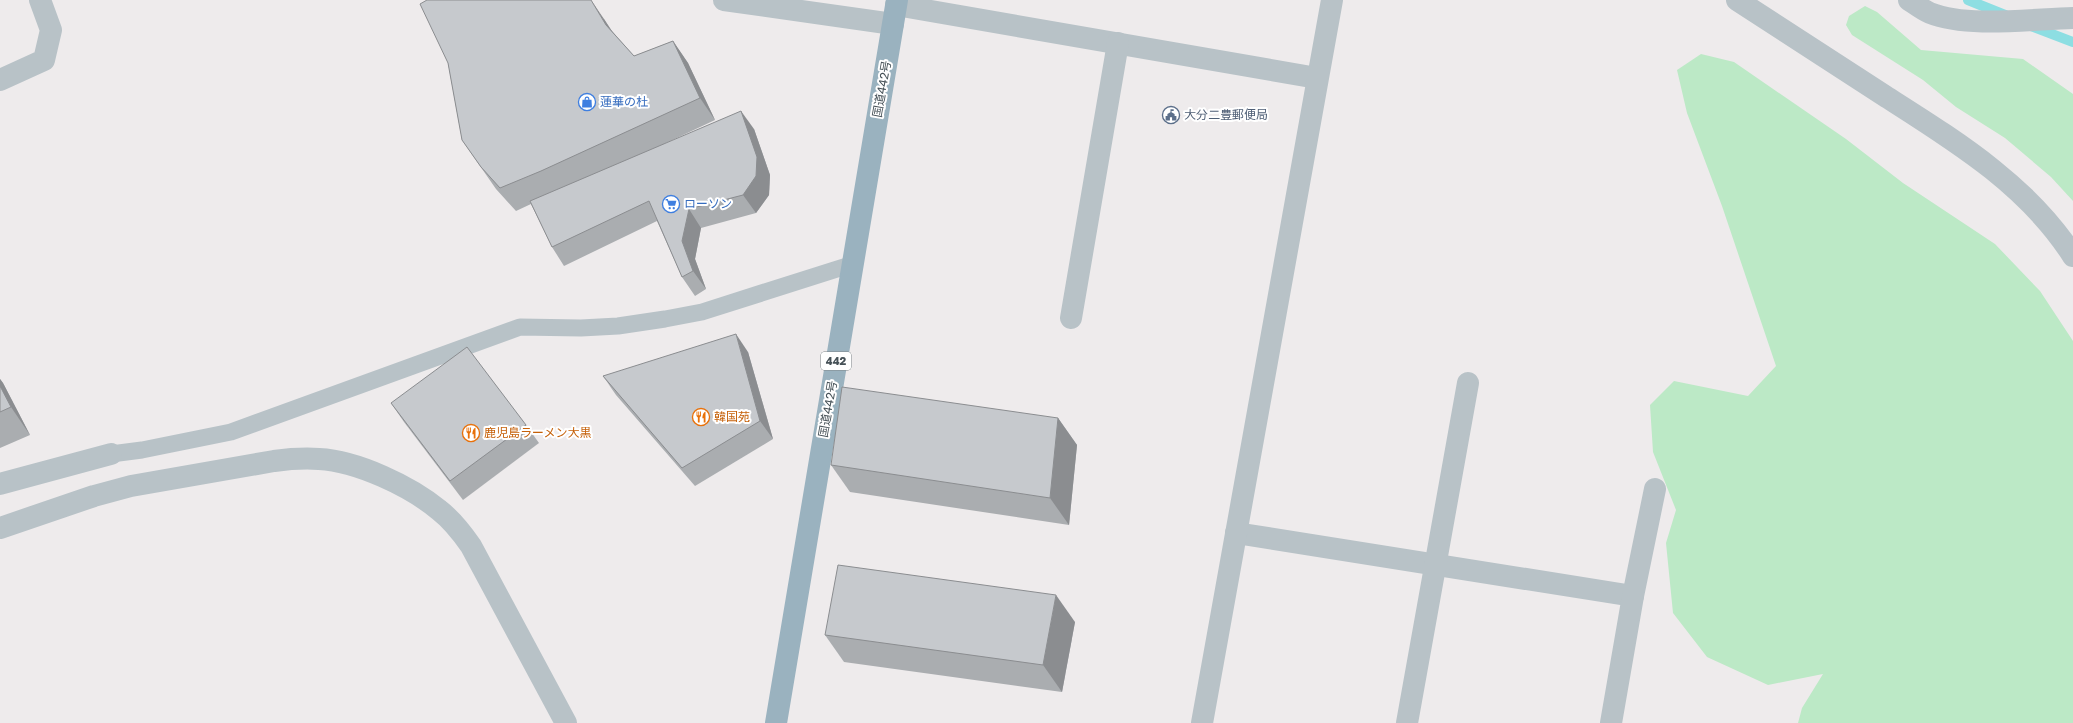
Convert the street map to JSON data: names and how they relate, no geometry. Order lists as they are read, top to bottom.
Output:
{
  "streets": {
    "highway": ["国道442号", "442"]
  },
  "places": {
    "shop": ["蓮華の杜"],
    "public building": ["大分二豊郵便局"],
    "supermarket": ["ローソン"],
    "restaurant": ["韓国苑", "鹿児島ラーメン大黒"]
  }
}
